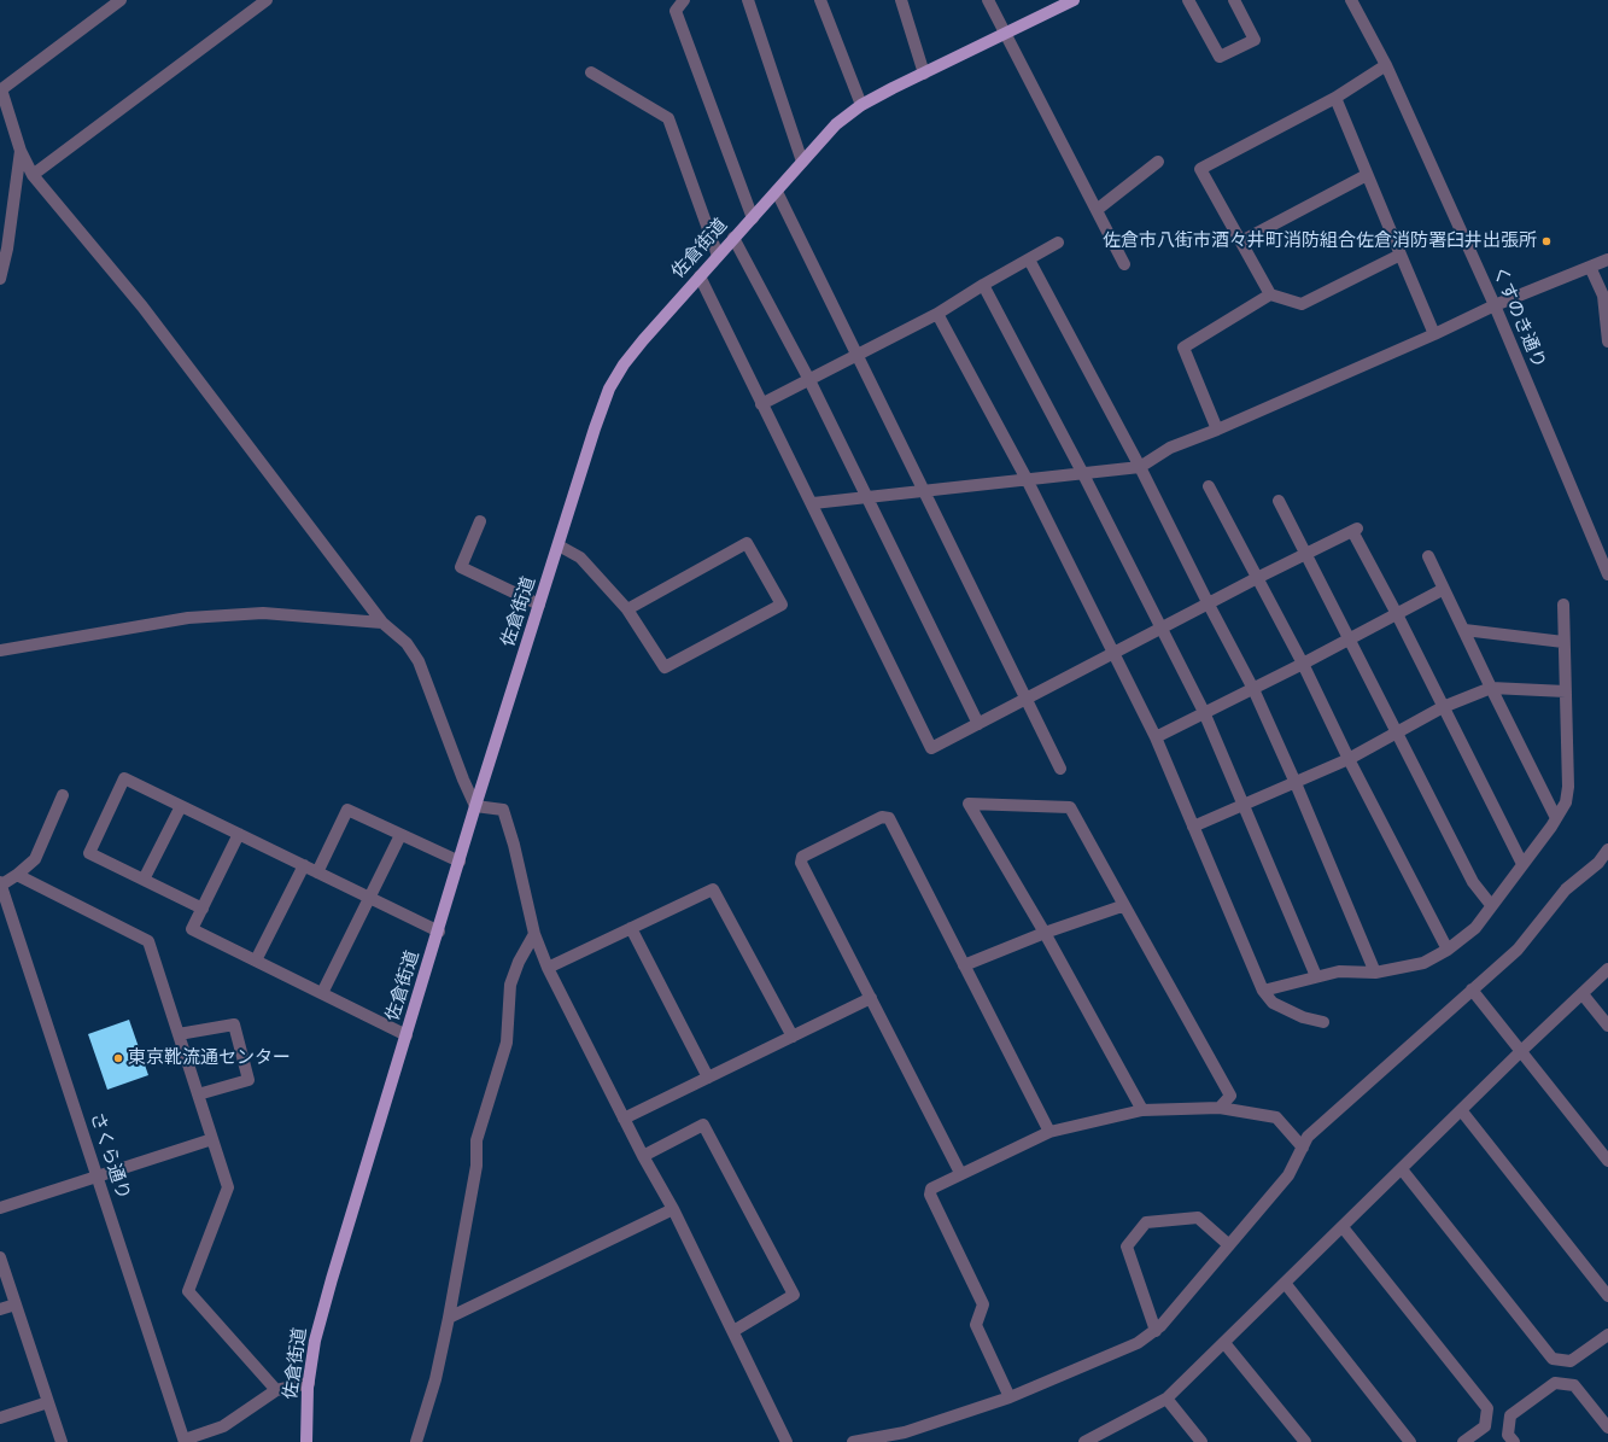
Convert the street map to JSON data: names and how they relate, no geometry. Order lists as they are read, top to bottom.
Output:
{
  "streets": {
    "main road": ["佐倉街道"],
    "street": ["くすのき通り", "さくら通り"]
  },
  "places": ["佐倉市八街市酒々井町消防組合佐倉消防署臼井出張所", "東京靴流通センター"]
}
